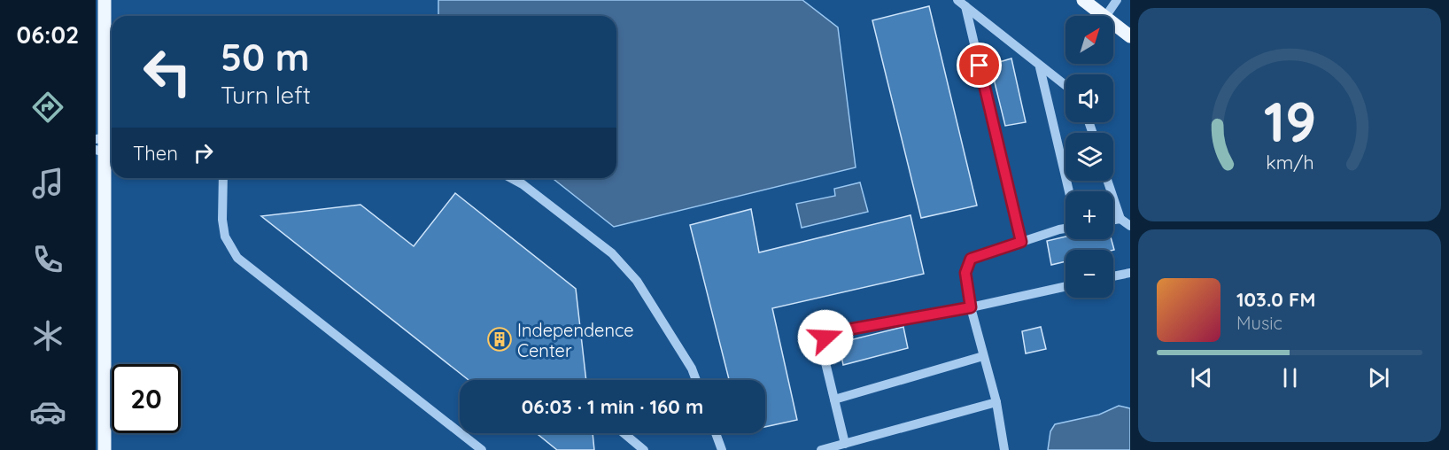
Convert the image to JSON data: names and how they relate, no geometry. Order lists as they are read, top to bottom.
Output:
{
  "places": {
    "building": ["Independence Center"]
  },
  "north": "top right",
  "page": {
    "tabs": "06:02",
    "map_buttons": ["+", "−"],
    "turn": ["50 m", "Turn left"],
    "then": "Then",
    "song": ["103.0 FM", "Music"],
    "limit": "20",
    "trip": "06:03 · 1 min · 160 m",
    "gauge": ["19", "km/h"]
  }
}
